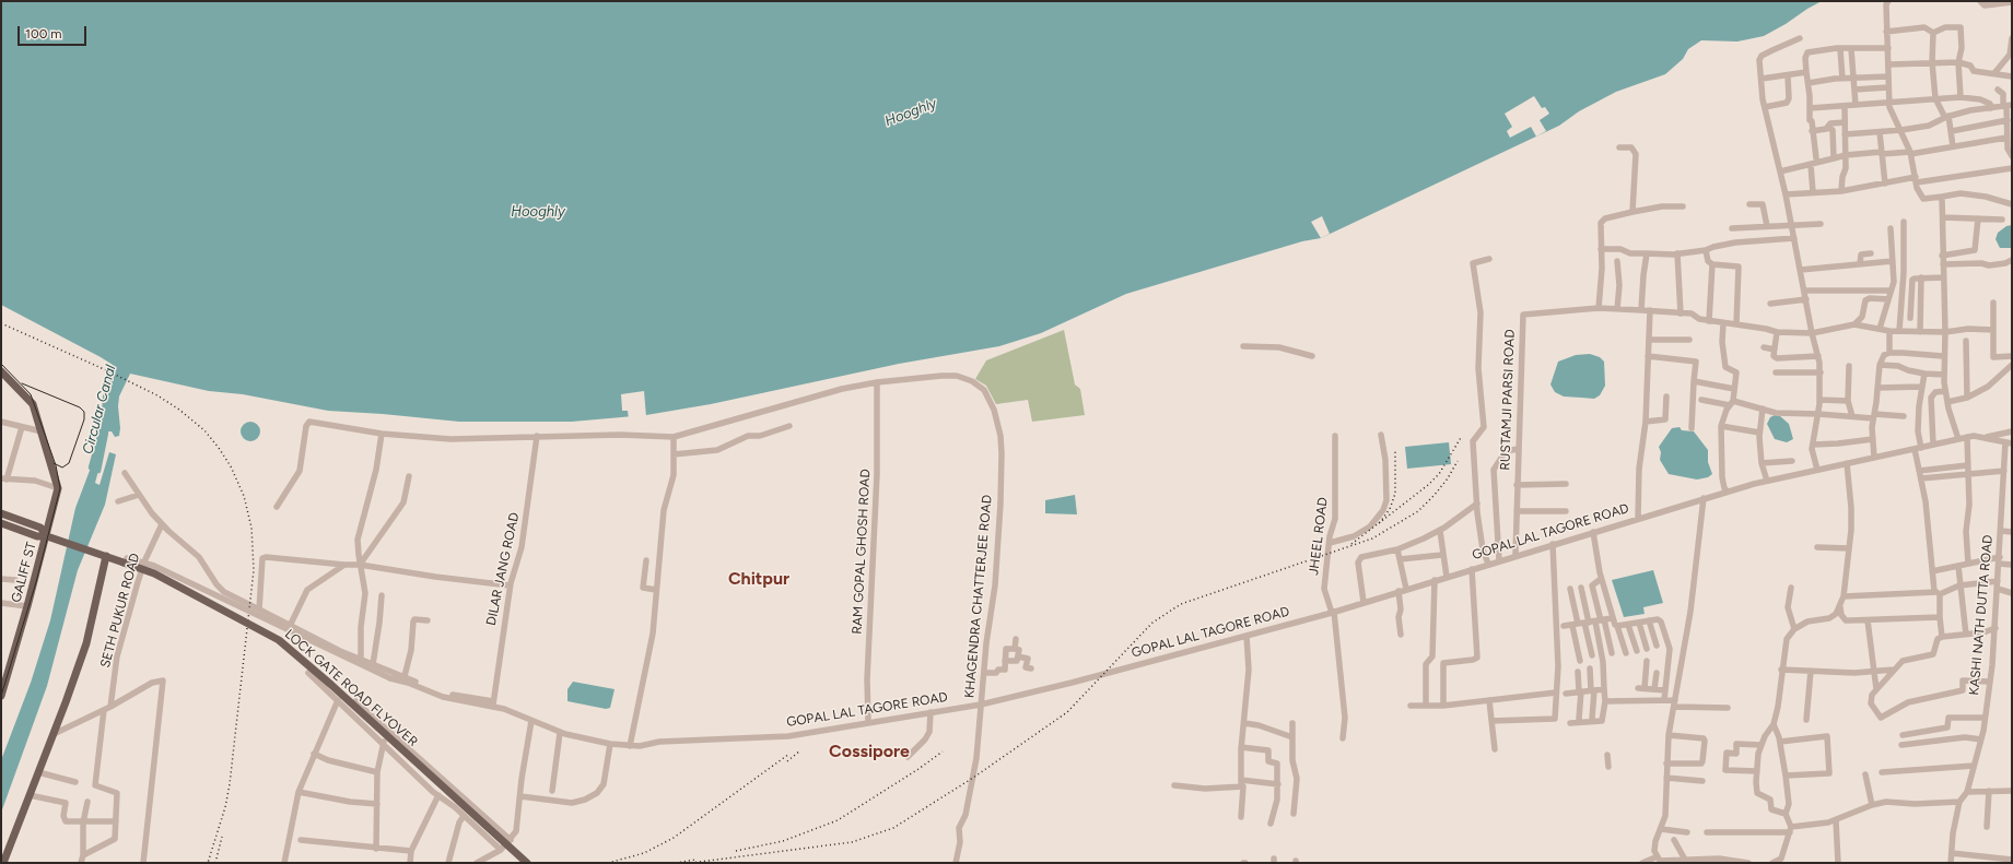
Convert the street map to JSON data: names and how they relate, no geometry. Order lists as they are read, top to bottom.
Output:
{
  "streets": {
    "main road": ["GALIFF ST", "LOCK GATE ROAD FLYOVER"],
    "street": [
      "RUSTAMJI PARSI ROAD",
      "GOPAL LAL TAGORE ROAD",
      "JHEEL ROAD",
      "RAM GOPAL GHOSH ROAD",
      "DILAR JANG ROAD",
      "KHAGENDRA CHATTERJEE ROAD",
      "SETH PUKUR ROAD",
      "KASHI NATH DUTTA ROAD"
    ]
  },
  "crossings": [
    ["RUSTAMJI PARSI ROAD", "GOPAL LAL TAGORE ROAD"],
    ["GOPAL LAL TAGORE ROAD", "JHEEL ROAD"],
    ["GOPAL LAL TAGORE ROAD", "RAM GOPAL GHOSH ROAD"],
    ["GOPAL LAL TAGORE ROAD", "DILAR JANG ROAD"],
    ["GOPAL LAL TAGORE ROAD", "KHAGENDRA CHATTERJEE ROAD"],
    ["GOPAL LAL TAGORE ROAD", "KASHI NATH DUTTA ROAD"],
    ["RAM GOPAL GHOSH ROAD", "KHAGENDRA CHATTERJEE ROAD"],
    ["DILAR JANG ROAD", "KHAGENDRA CHATTERJEE ROAD"],
    ["GALIFF ST", "LOCK GATE ROAD FLYOVER"]
  ],
  "districts": ["Chitpur", "Cossipore"],
  "water": ["Hooghly", "Circular Canal"],
  "scale_bar": "100 m"
}
